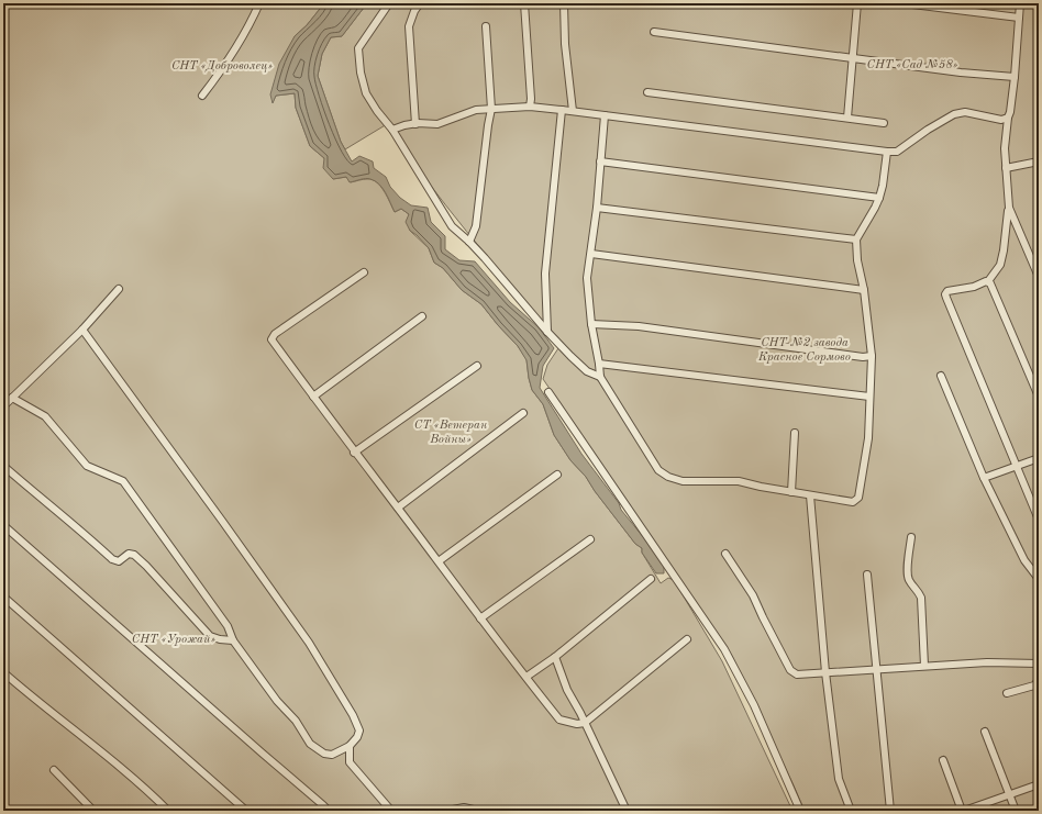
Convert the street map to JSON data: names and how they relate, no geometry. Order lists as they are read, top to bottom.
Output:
{
  "parks": [
    "СНТ «Сад №58»",
    "СНТ «Доброволец»",
    "СНТ №2 завода Красное Сормово",
    "СТ «Ветеран Войны»",
    "СНТ «Урожай»"
  ]
}
